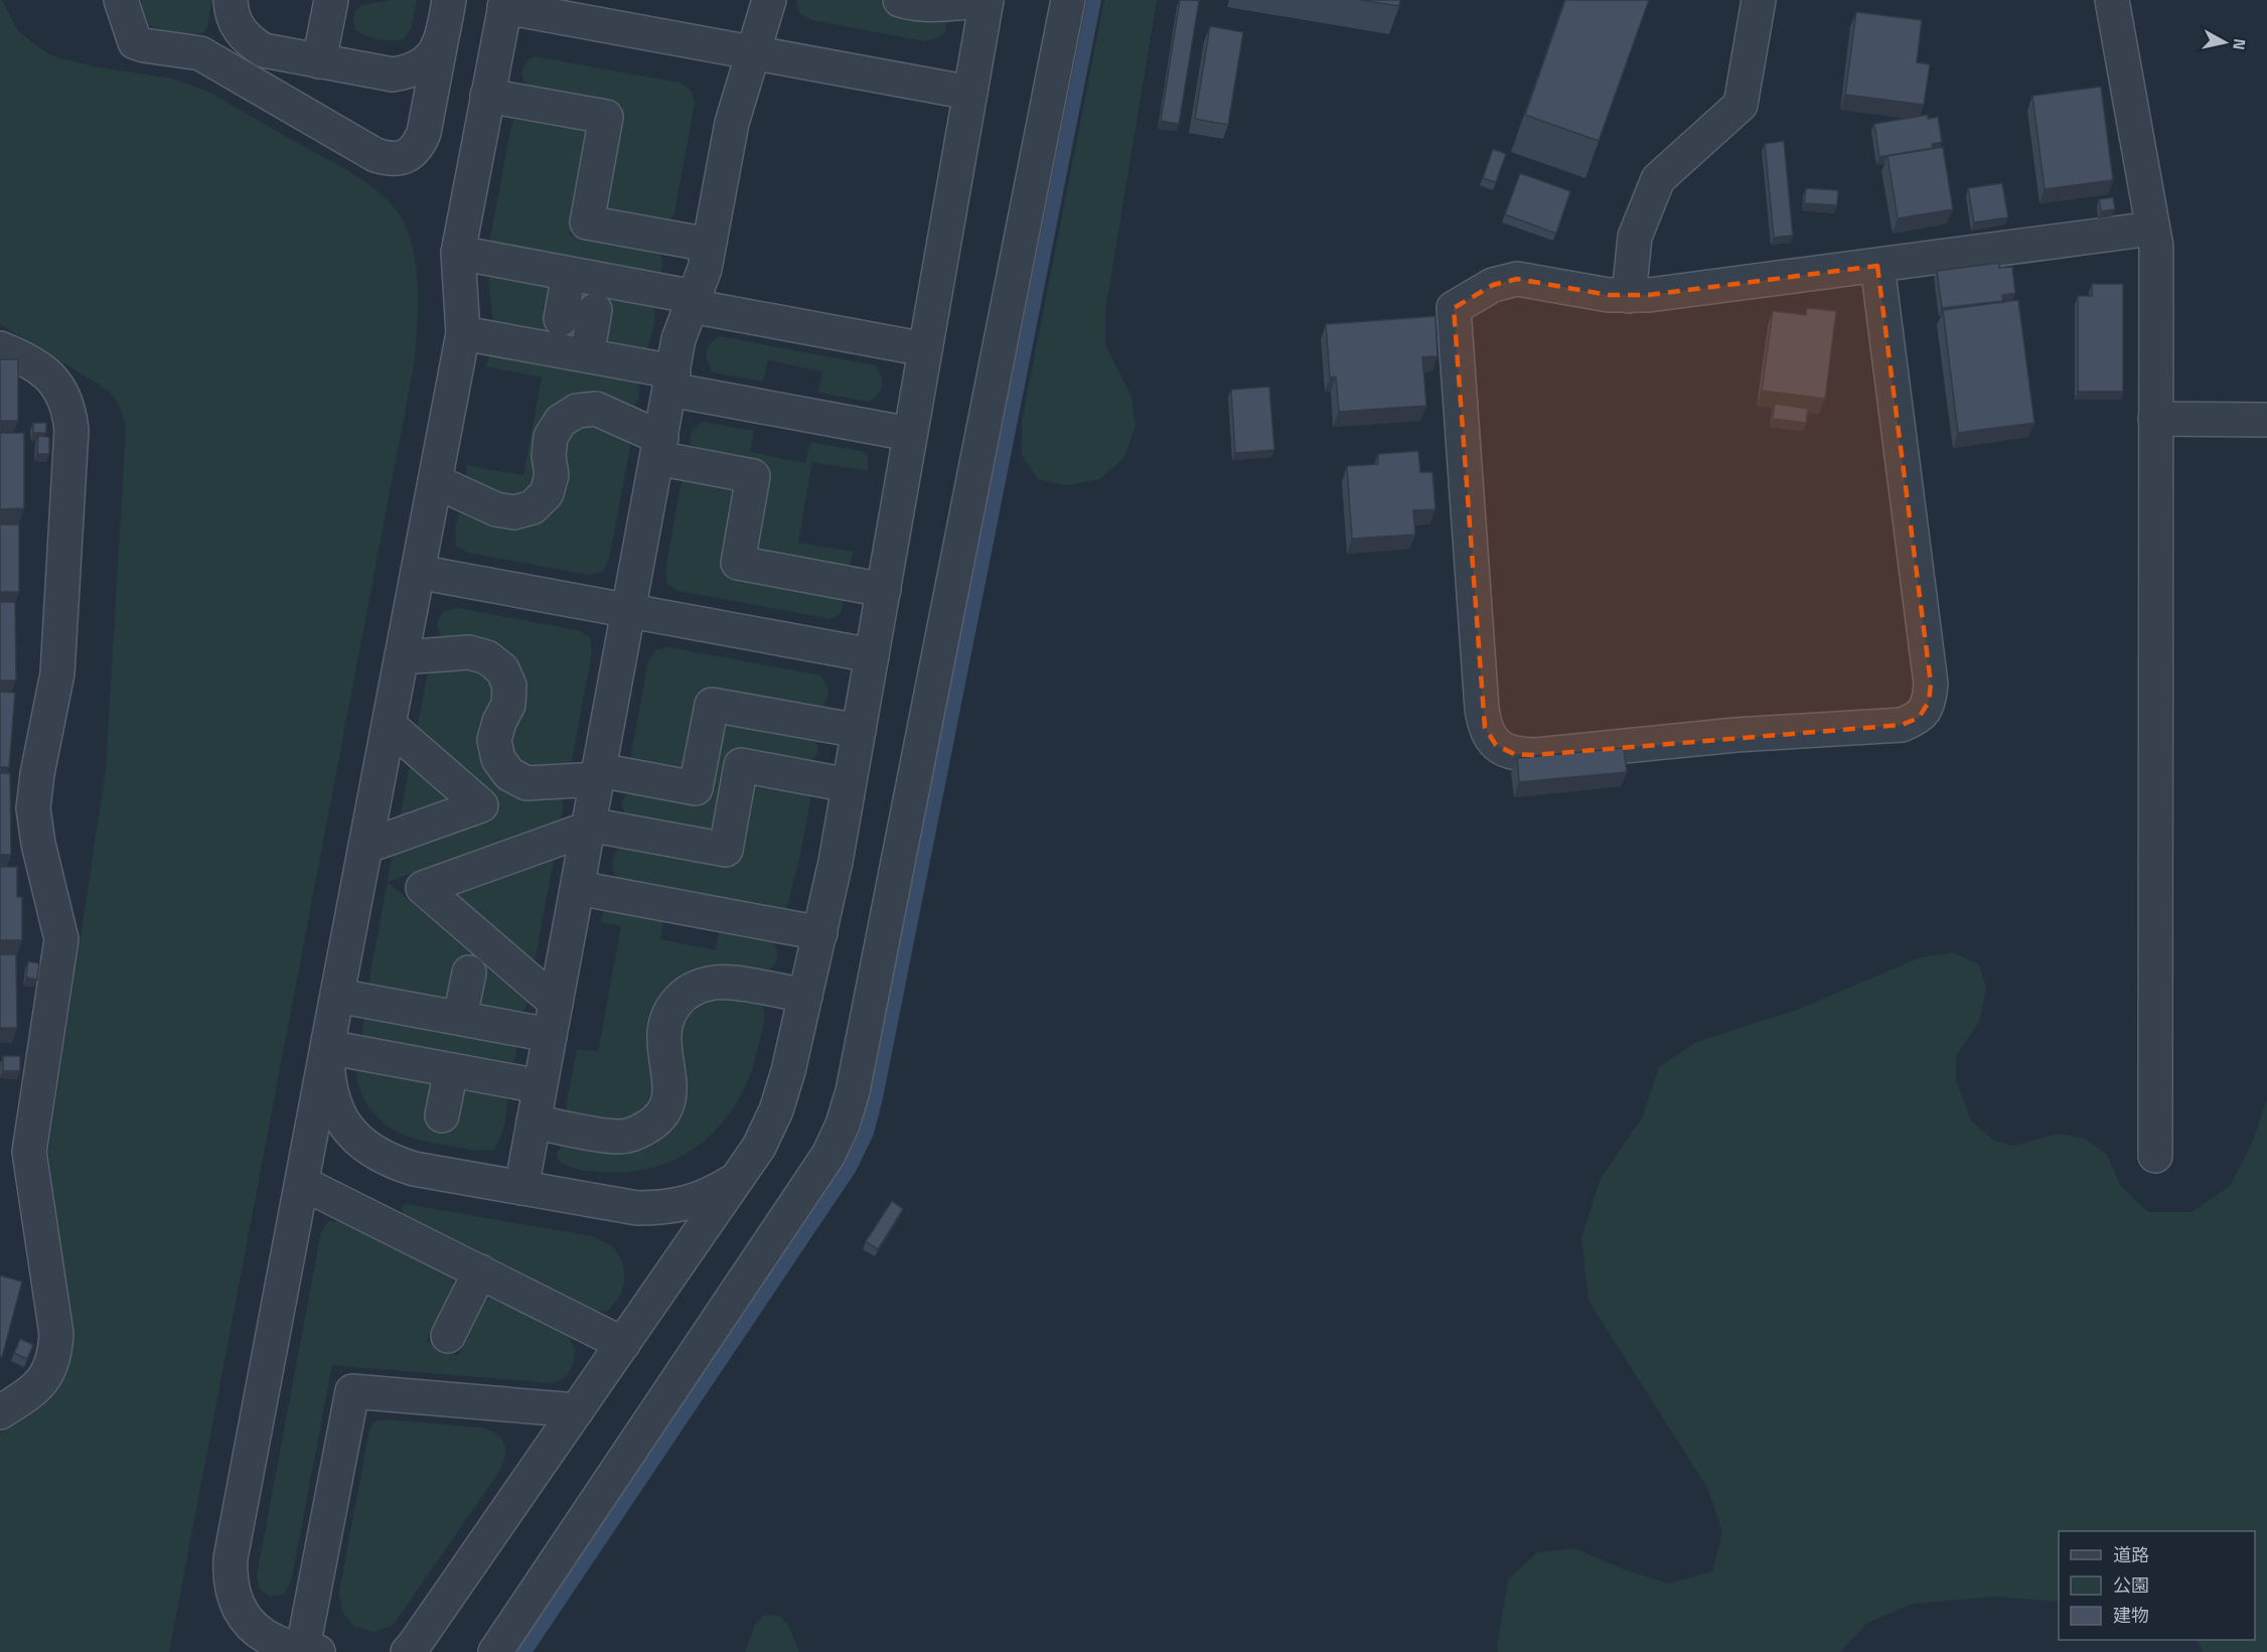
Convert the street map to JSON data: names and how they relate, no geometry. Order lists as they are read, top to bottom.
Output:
{
  "legend": ["道路", "公園", "建物"],
  "north": "right"
}
